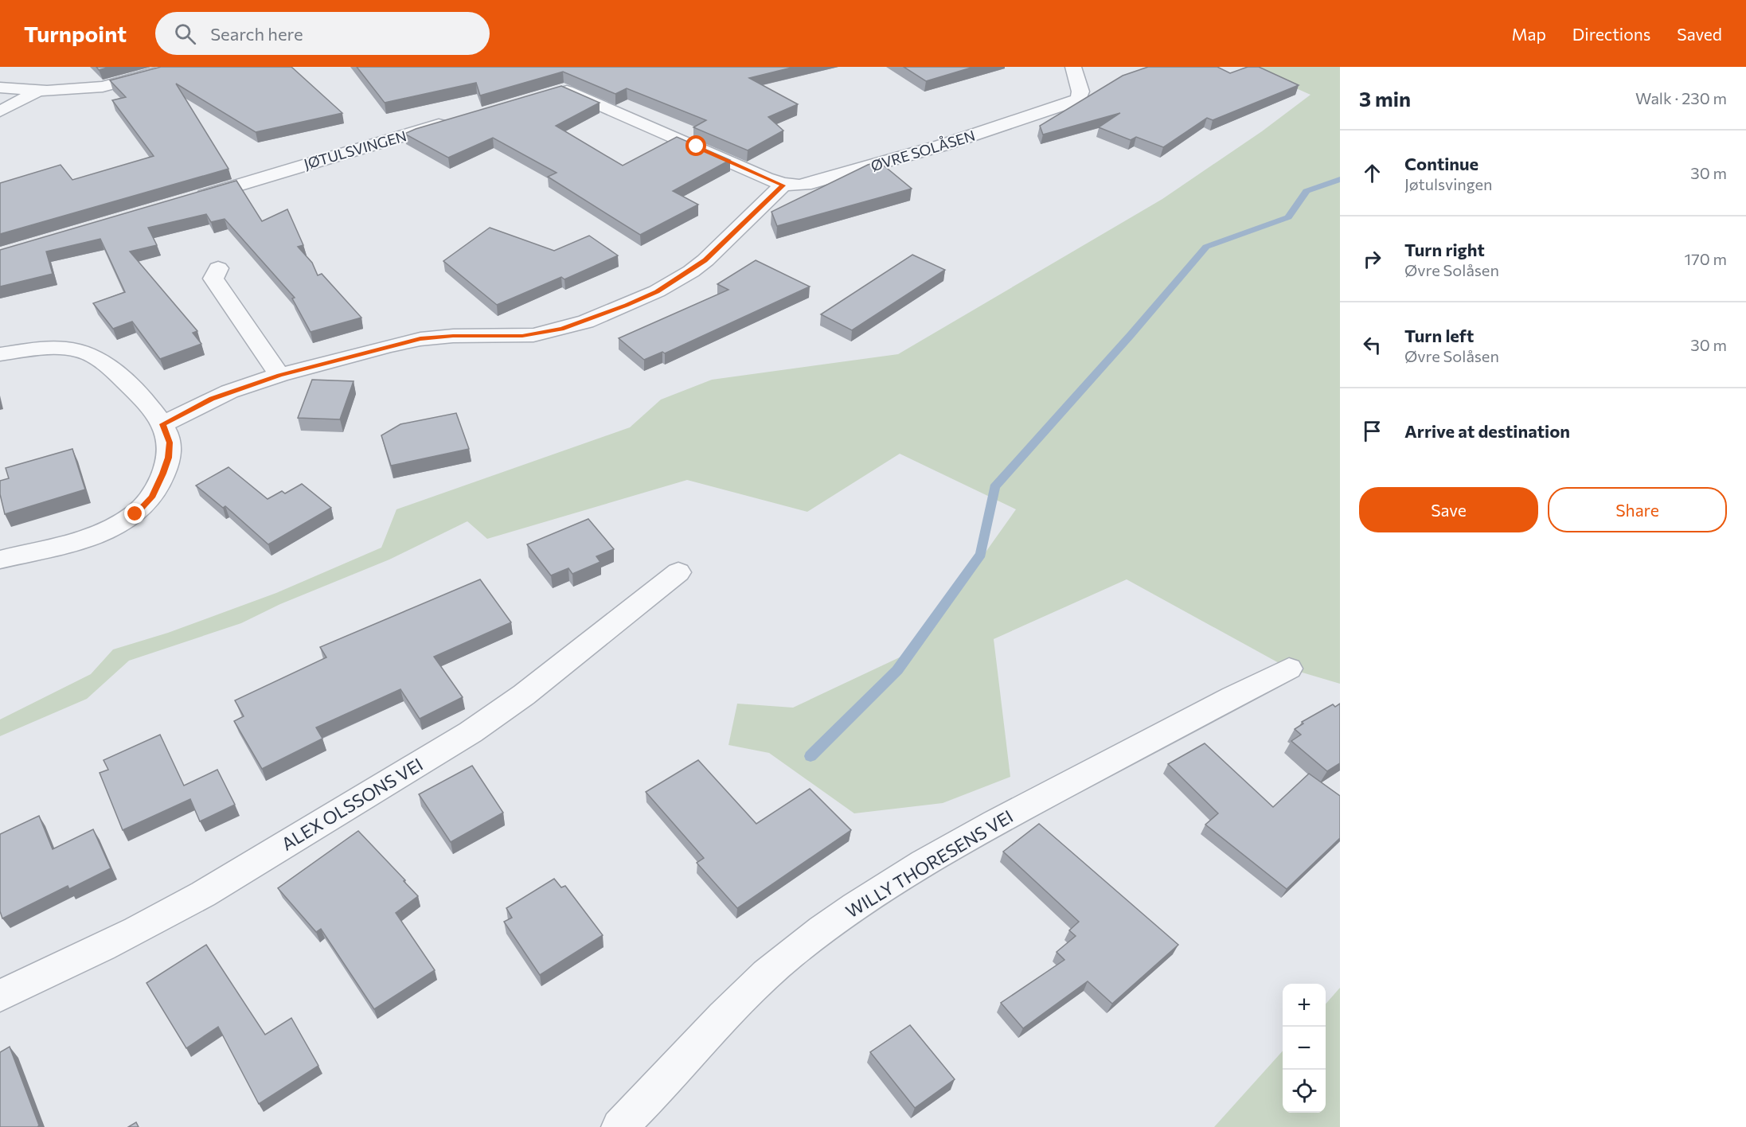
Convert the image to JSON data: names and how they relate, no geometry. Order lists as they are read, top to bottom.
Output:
{
  "streets": {
    "street": [
      "JØTULSVINGEN",
      "ØVRE SOLÅSEN",
      "ALEX OLSSONS VEI",
      "WILLY THORESENS VEI"
    ]
  },
  "page": {
    "header": "Turnpoint",
    "search": "Search here",
    "nav": ["Map", "Directions", "Saved"],
    "heading": ["3 min", "Walk · 230 m"],
    "list": [
      ["Continue", "Jøtulsvingen", "30 m"],
      ["Turn right", "Øvre Solåsen", "170 m"],
      ["Turn left", "Øvre Solåsen", "30 m"],
      "Arrive at destination"
    ],
    "buttons": ["Save", "Share"],
    "map_buttons": ["+", "−"]
  }
}
